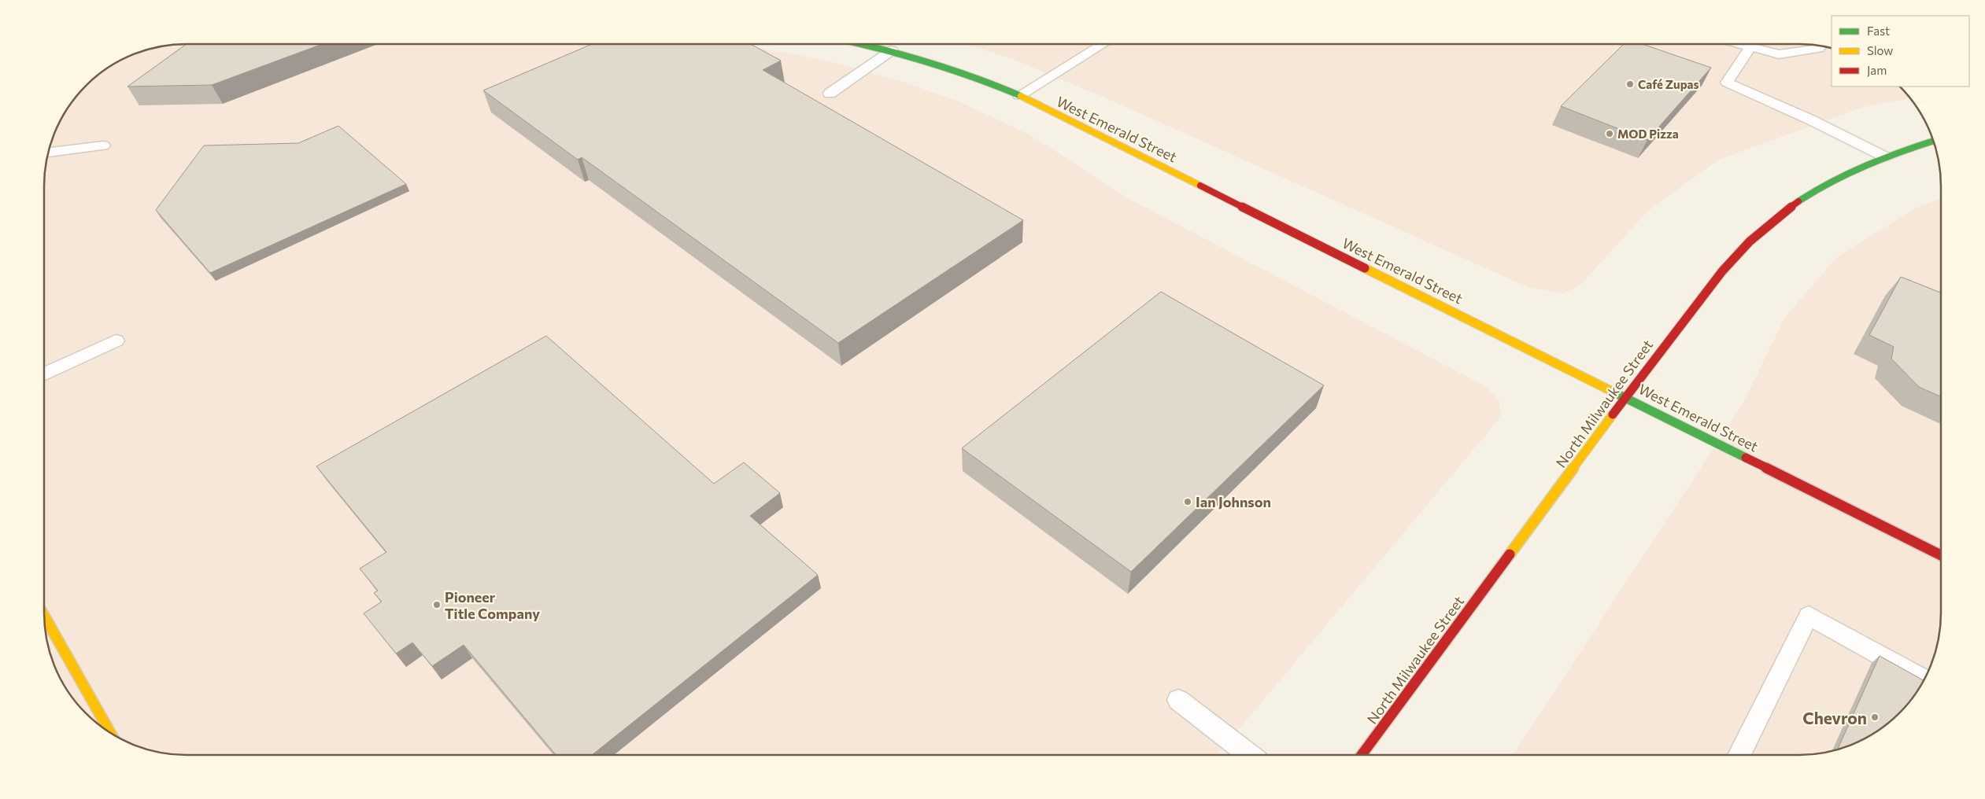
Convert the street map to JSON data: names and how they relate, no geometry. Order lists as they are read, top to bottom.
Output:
{
  "streets": {
    "main road": ["West Emerald Street", "North Milwaukee Street"]
  },
  "crossings": [
    ["West Emerald Street", "North Milwaukee Street"]
  ],
  "places": [
    "Café Zupas",
    "MOD Pizza",
    "Ian Johnson",
    "Pioneer Title Company",
    "Chevron"
  ],
  "legend": ["Fast", "Slow", "Jam"]
}
